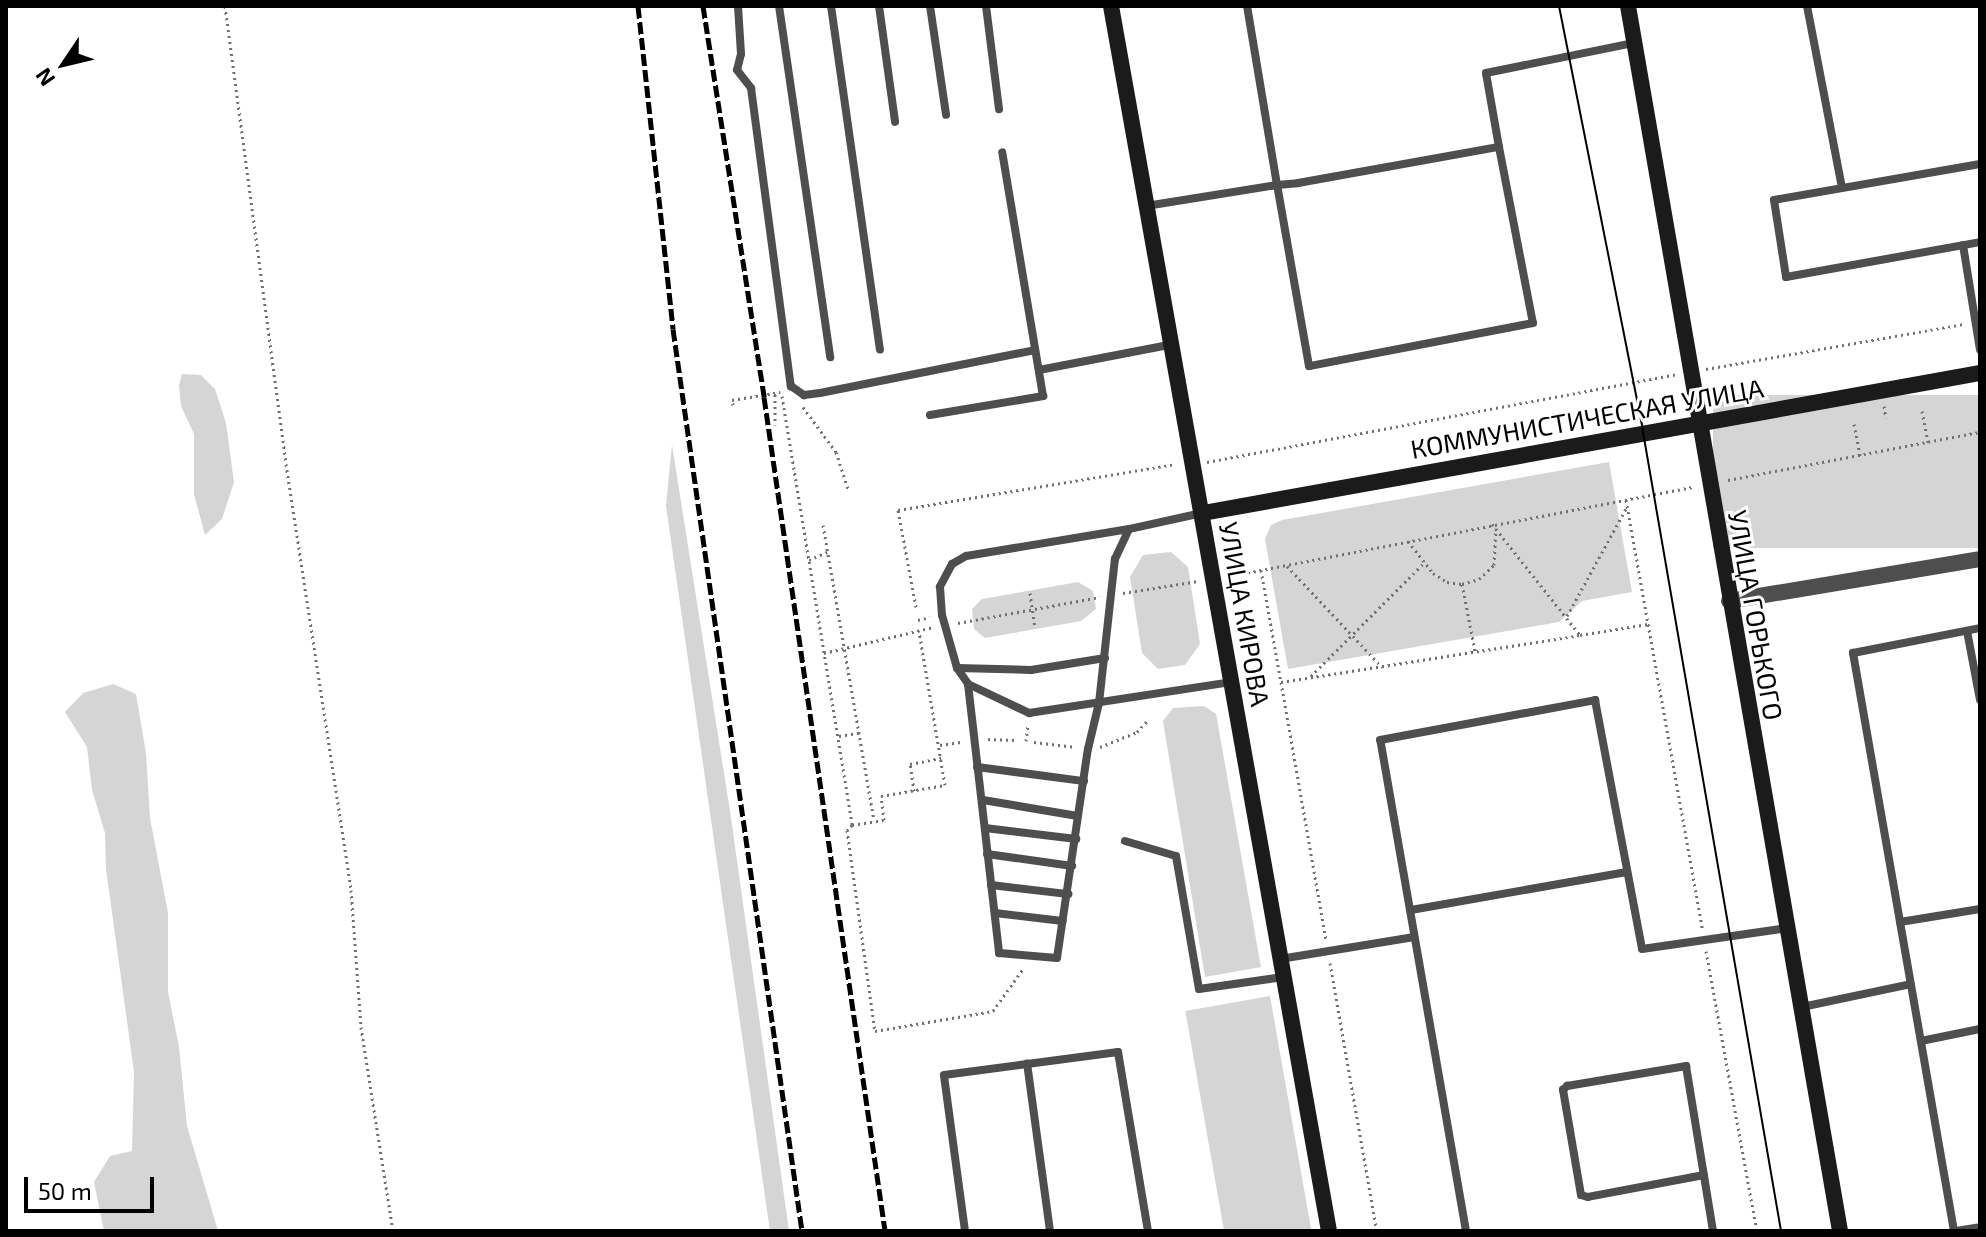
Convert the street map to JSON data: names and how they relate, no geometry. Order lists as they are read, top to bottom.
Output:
{
  "streets": {
    "street": ["КОММУНИСТИЧЕСКАЯ УЛИЦА", "УЛИЦА КИРОВА", "УЛИЦА ГОРЬКОГО"]
  },
  "crossings": [
    ["КОММУНИСТИЧЕСКАЯ УЛИЦА", "УЛИЦА КИРОВА"],
    ["КОММУНИСТИЧЕСКАЯ УЛИЦА", "УЛИЦА ГОРЬКОГО"]
  ],
  "scale_bar": "50 m",
  "north": "bottom left"
}
